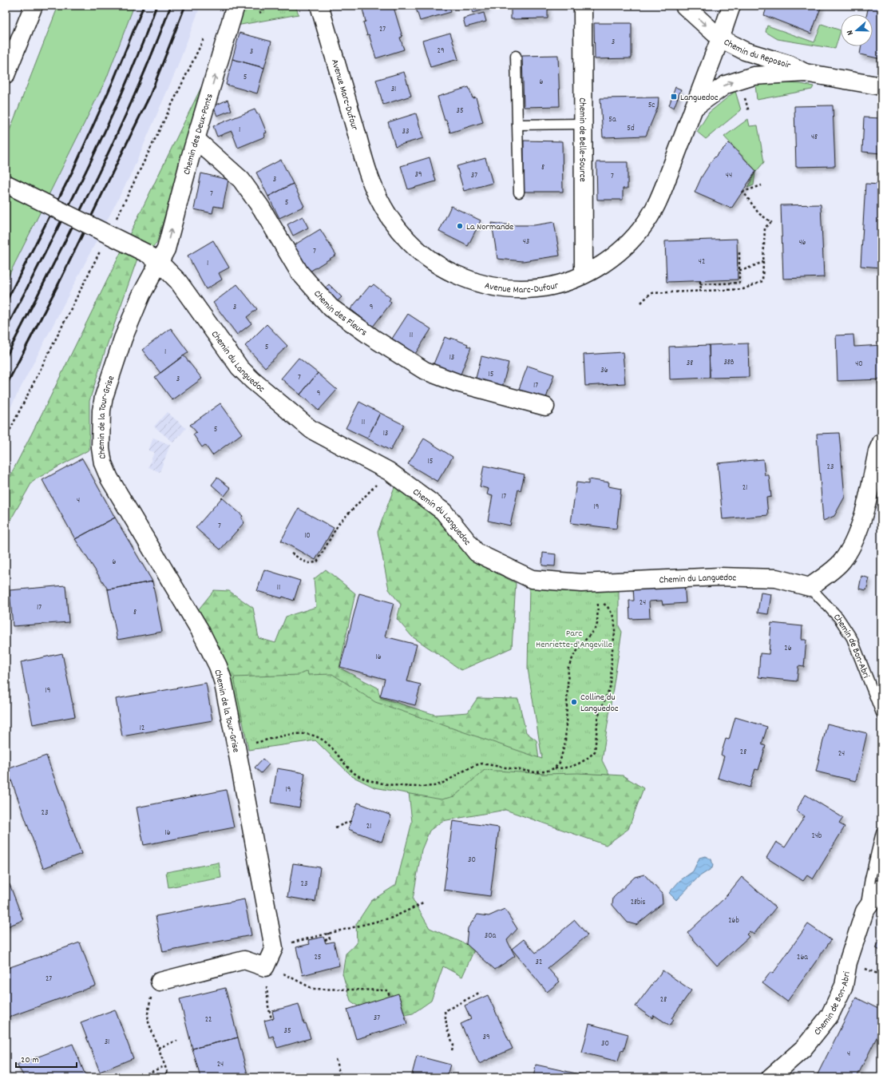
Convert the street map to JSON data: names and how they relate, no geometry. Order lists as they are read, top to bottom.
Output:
{
  "streets": {
    "street": [
      "Chemin du Reposoir",
      "Avenue Marc-Dufour",
      "Chemin des Deux-Ponts",
      "Chemin de Belle-Source",
      "Chemin des Fleurs",
      "Chemin du Languedoc",
      "Chemin de la Tour-Grise",
      "Chemin de Bon-Abri"
    ]
  },
  "crossings": [
    ["Chemin du Reposoir", "Avenue Marc-Dufour"],
    ["Avenue Marc-Dufour", "Chemin de Belle-Source"],
    ["Chemin des Deux-Ponts", "Chemin des Fleurs"],
    ["Chemin des Deux-Ponts", "Chemin du Languedoc"],
    ["Chemin des Deux-Ponts", "Chemin de la Tour-Grise"],
    ["Chemin du Languedoc", "Chemin de la Tour-Grise"],
    ["Chemin du Languedoc", "Chemin de Bon-Abri"]
  ],
  "one_way": ["Chemin des Deux-Ponts"],
  "parks": ["Parc Henriette-d'Angeville"],
  "places": {
    "transit": ["Languedoc"],
    "other": ["La Normande", "Colline du Languedoc"]
  },
  "house_numbers": [
    "27",
    "3",
    "29",
    "3",
    "5",
    "6",
    "31",
    "5c",
    "35",
    "5a",
    "5d",
    "1",
    "33",
    "48",
    "8",
    "39",
    "37",
    "44",
    "7",
    "3",
    "7",
    "5",
    "43",
    "46",
    "7",
    "42",
    "1",
    "3",
    "9",
    "11",
    "5",
    "1",
    "13",
    "38B",
    "38",
    "40",
    "36",
    "15",
    "7",
    "3",
    "17",
    "9",
    "11",
    "5",
    "13",
    "15",
    "23",
    "21",
    "17",
    "4",
    "19",
    "7",
    "10",
    "6",
    "11",
    "24",
    "17",
    "8",
    "26",
    "16",
    "19",
    "12",
    "28",
    "24",
    "19",
    "23",
    "21",
    "16",
    "24b",
    "30",
    "23",
    "28bis",
    "26b",
    "30a",
    "25",
    "26a",
    "32",
    "27",
    "28",
    "37",
    "22",
    "35",
    "39",
    "31",
    "30",
    "4",
    "24"
  ],
  "scale_bar": "20 m",
  "north": "left"
}
